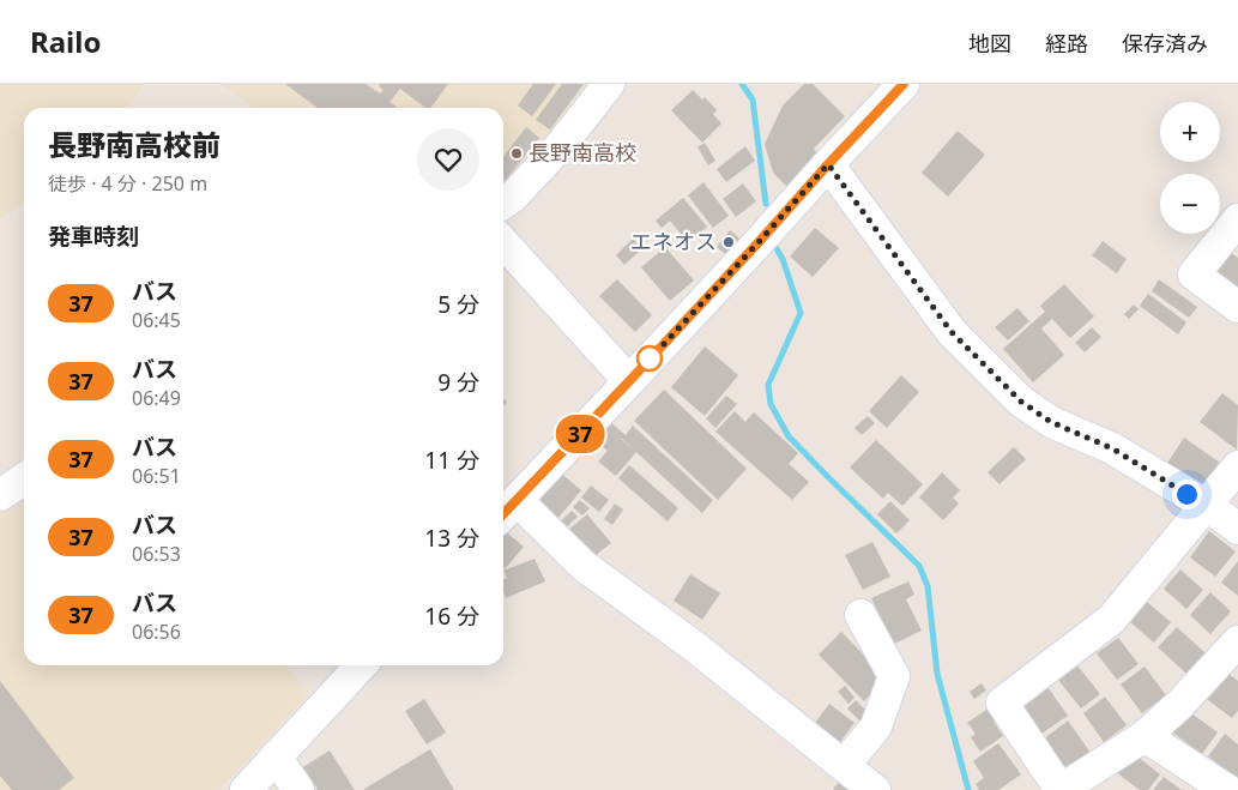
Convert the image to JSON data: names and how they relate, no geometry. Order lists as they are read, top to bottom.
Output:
{
  "places": ["長野南高校", "エネオス"],
  "lines": ["bus line 37"],
  "page": {
    "header": "Railo",
    "nav": ["地図", "経路", "保存済み"],
    "on_map": "37",
    "map_buttons": ["+", "−"],
    "heading": [
      ["長野南高校前", "徒歩 · 4 分 · 250 m"],
      "発車時刻"
    ],
    "list": [
      {
        "mark": "37",
        "name": "バス",
        "note": "06:45",
        "value": "5 分"
      },
      {
        "mark": "37",
        "name": "バス",
        "note": "06:49",
        "value": "9 分"
      },
      {
        "mark": "37",
        "name": "バス",
        "note": "06:51",
        "value": "11 分"
      },
      {
        "mark": "37",
        "name": "バス",
        "note": "06:53",
        "value": "13 分"
      },
      {
        "mark": "37",
        "name": "バス",
        "note": "06:56",
        "value": "16 分"
      }
    ]
  }
}
